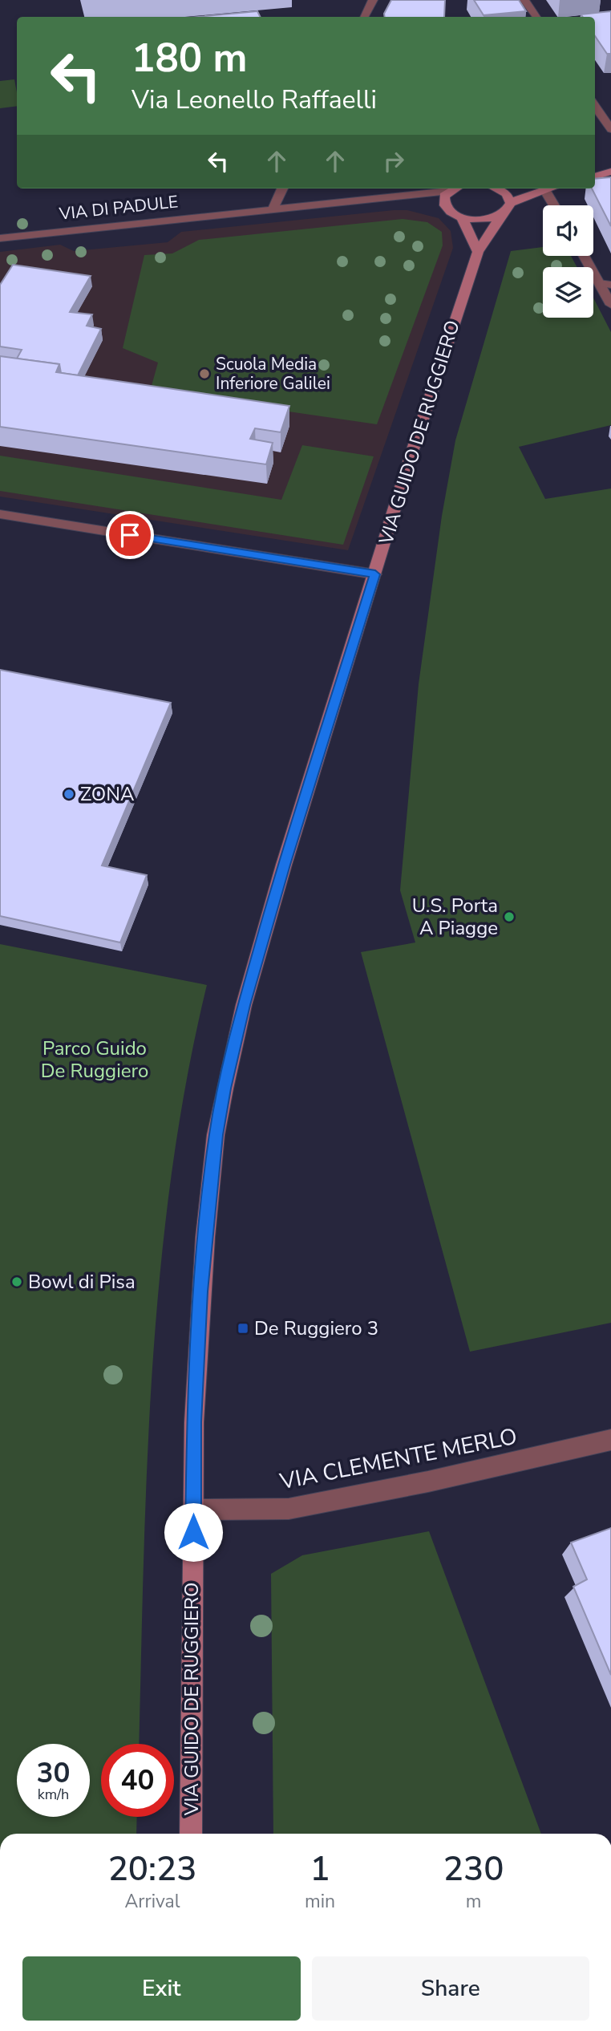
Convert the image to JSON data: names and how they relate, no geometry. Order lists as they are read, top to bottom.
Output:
{
  "streets": {
    "street": ["VIA DI PADULE", "VIA GUIDO DE RUGGIERO", "VIA CLEMENTE MERLO"]
  },
  "crossings": [
    ["VIA GUIDO DE RUGGIERO", "VIA CLEMENTE MERLO"]
  ],
  "parks": ["Parco Guido De Ruggiero"],
  "places": {
    "other": [
      "Scuola Media Inferiore Galilei",
      "ZONA",
      "U.S. Porta A Piagge",
      "Bowl di Pisa"
    ],
    "transit": ["De Ruggiero 3"]
  },
  "page": {
    "turn": ["180 m", "Via Leonello Raffaelli"],
    "speed": "30 km/h",
    "limit": "40",
    "eta": [
      "20:23",
      "Arrival",
      "1",
      "min",
      "230",
      "m"
    ],
    "buttons": ["Exit", "Share"]
  }
}
